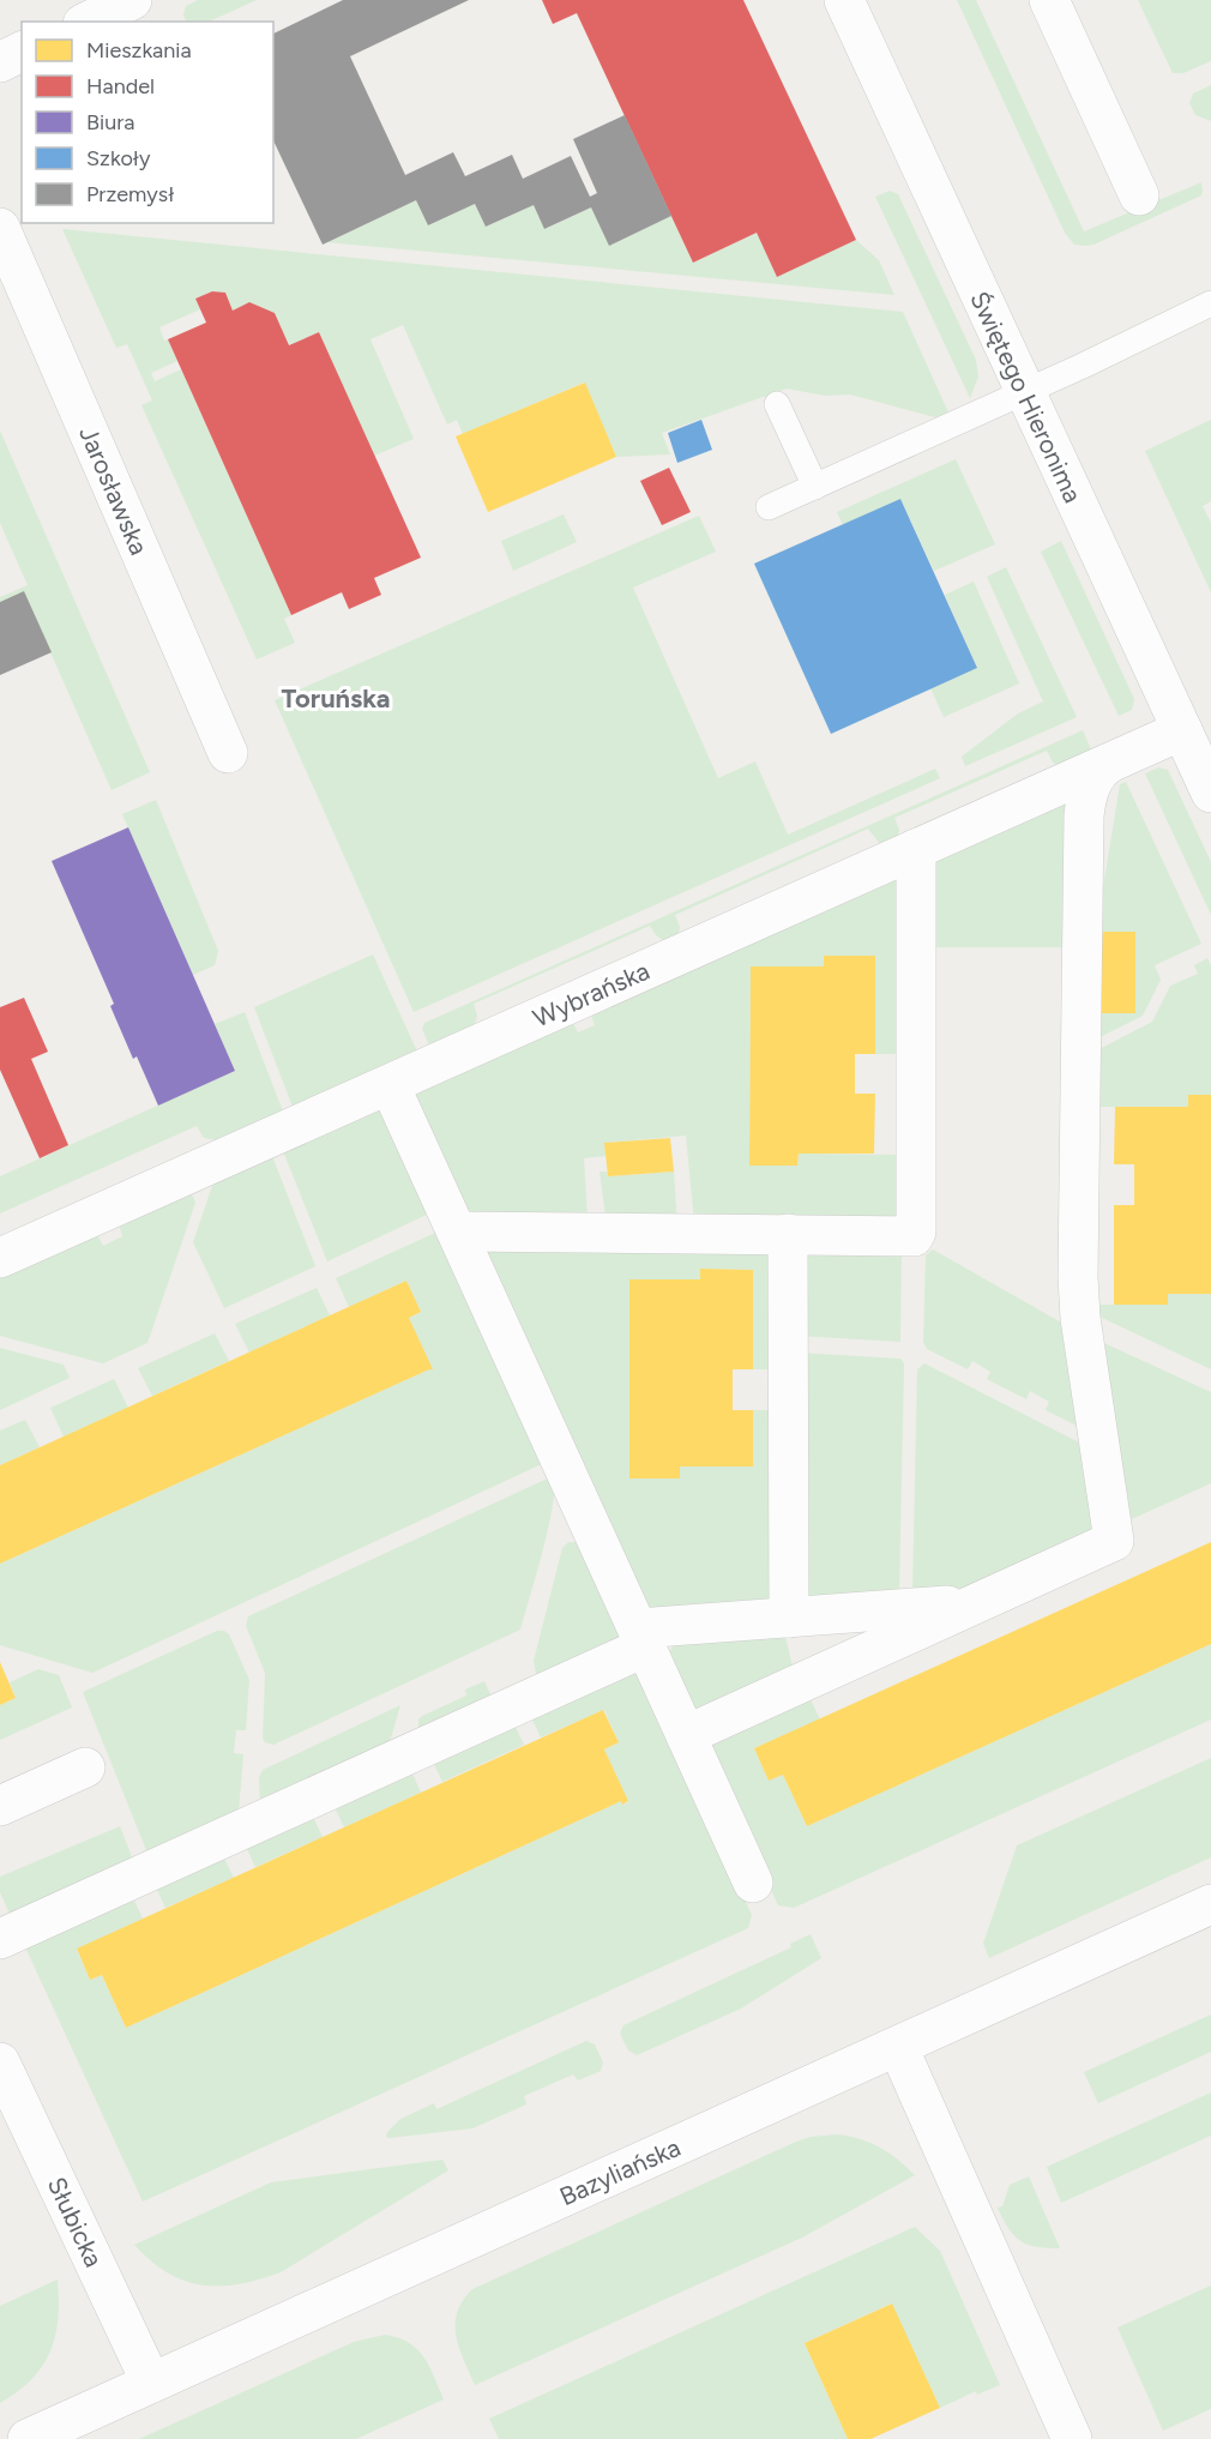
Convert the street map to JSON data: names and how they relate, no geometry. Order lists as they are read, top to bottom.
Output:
{
  "streets": {
    "street": [
      "Świętego Hieronima",
      "Jarosławska",
      "Wybrańska",
      "Bazyliańska",
      "Słubicka"
    ]
  },
  "crossings": [
    ["Świętego Hieronima", "Wybrańska"],
    ["Bazyliańska", "Słubicka"]
  ],
  "districts": ["Toruńska"],
  "legend": [
    "Mieszkania",
    "Handel",
    "Biura",
    "Szkoły",
    "Przemysł"
  ]
}
